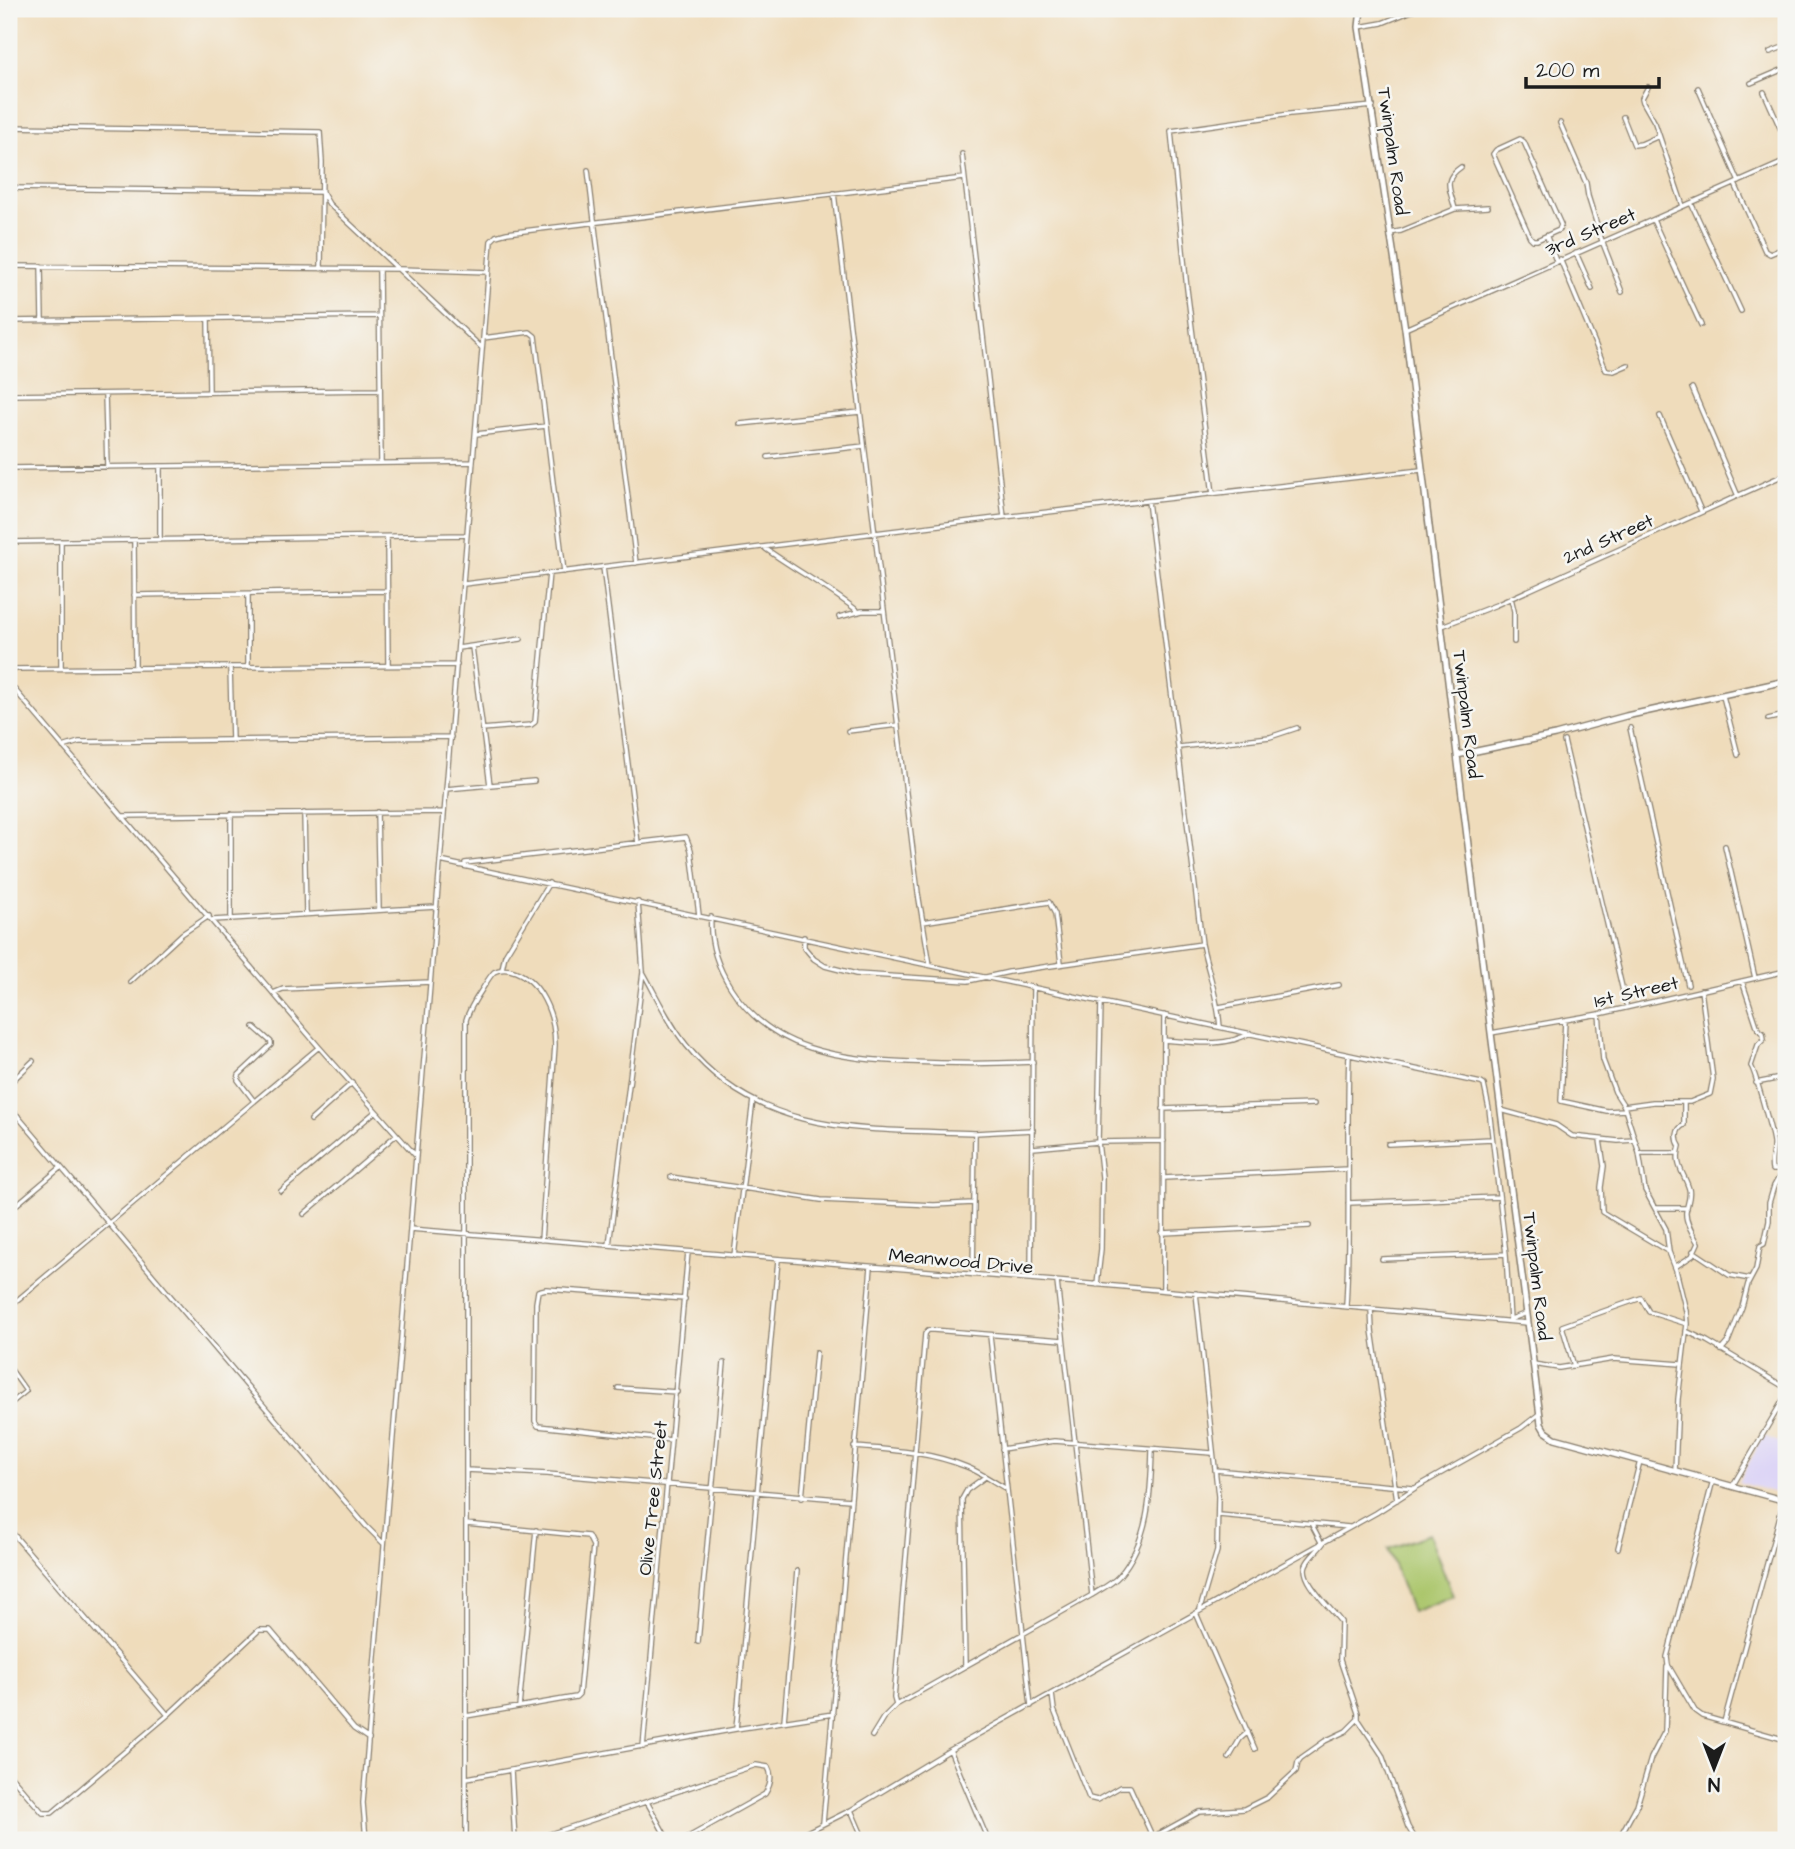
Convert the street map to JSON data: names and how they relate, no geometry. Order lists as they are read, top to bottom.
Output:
{
  "streets": {
    "main road": ["Twinpalm Road"],
    "street": [
      "3rd Street",
      "2nd Street",
      "1st Street",
      "Meanwood Drive",
      "Olive Tree Street"
    ]
  },
  "crossings": [
    ["Twinpalm Road", "3rd Street"],
    ["Twinpalm Road", "2nd Street"],
    ["Twinpalm Road", "1st Street"],
    ["Twinpalm Road", "Meanwood Drive"],
    ["Meanwood Drive", "Olive Tree Street"]
  ],
  "scale_bar": "200 m",
  "north": "bottom"
}
